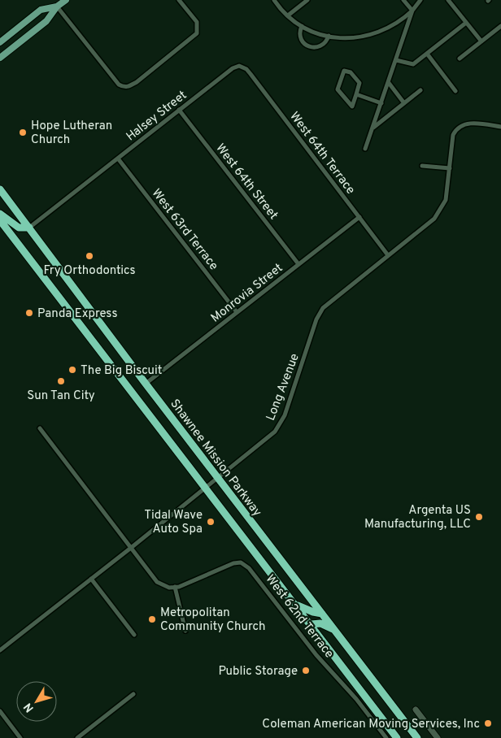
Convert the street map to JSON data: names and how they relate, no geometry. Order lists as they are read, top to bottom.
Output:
{
  "streets": {
    "highway": ["Shawnee Mission Parkway"],
    "street": [
      "Halsey Street",
      "West 64th Terrace",
      "West 64th Street",
      "West 63rd Terrace",
      "Monrovia Street",
      "Long Avenue",
      "West 62nd Terrace"
    ]
  },
  "crossings": [
    ["Halsey Street", "West 64th Terrace"],
    ["Halsey Street", "West 64th Street"],
    ["Halsey Street", "West 63rd Terrace"],
    ["Halsey Street", "Shawnee Mission Parkway"],
    ["West 64th Terrace", "Monrovia Street"],
    ["West 64th Terrace", "Long Avenue"],
    ["West 64th Street", "Monrovia Street"],
    ["West 63rd Terrace", "Monrovia Street"],
    ["Monrovia Street", "Shawnee Mission Parkway"],
    ["Long Avenue", "Shawnee Mission Parkway"]
  ],
  "places": [
    "Hope Lutheran Church",
    "Fry Orthodontics",
    "Panda Express",
    "The Big Biscuit",
    "Sun Tan City",
    "Argenta US Manufacturing, LLC",
    "Tidal Wave Auto Spa",
    "Metropolitan Community Church",
    "Public Storage",
    "Coleman American Moving Services, Inc"
  ],
  "north": "bottom left"
}
